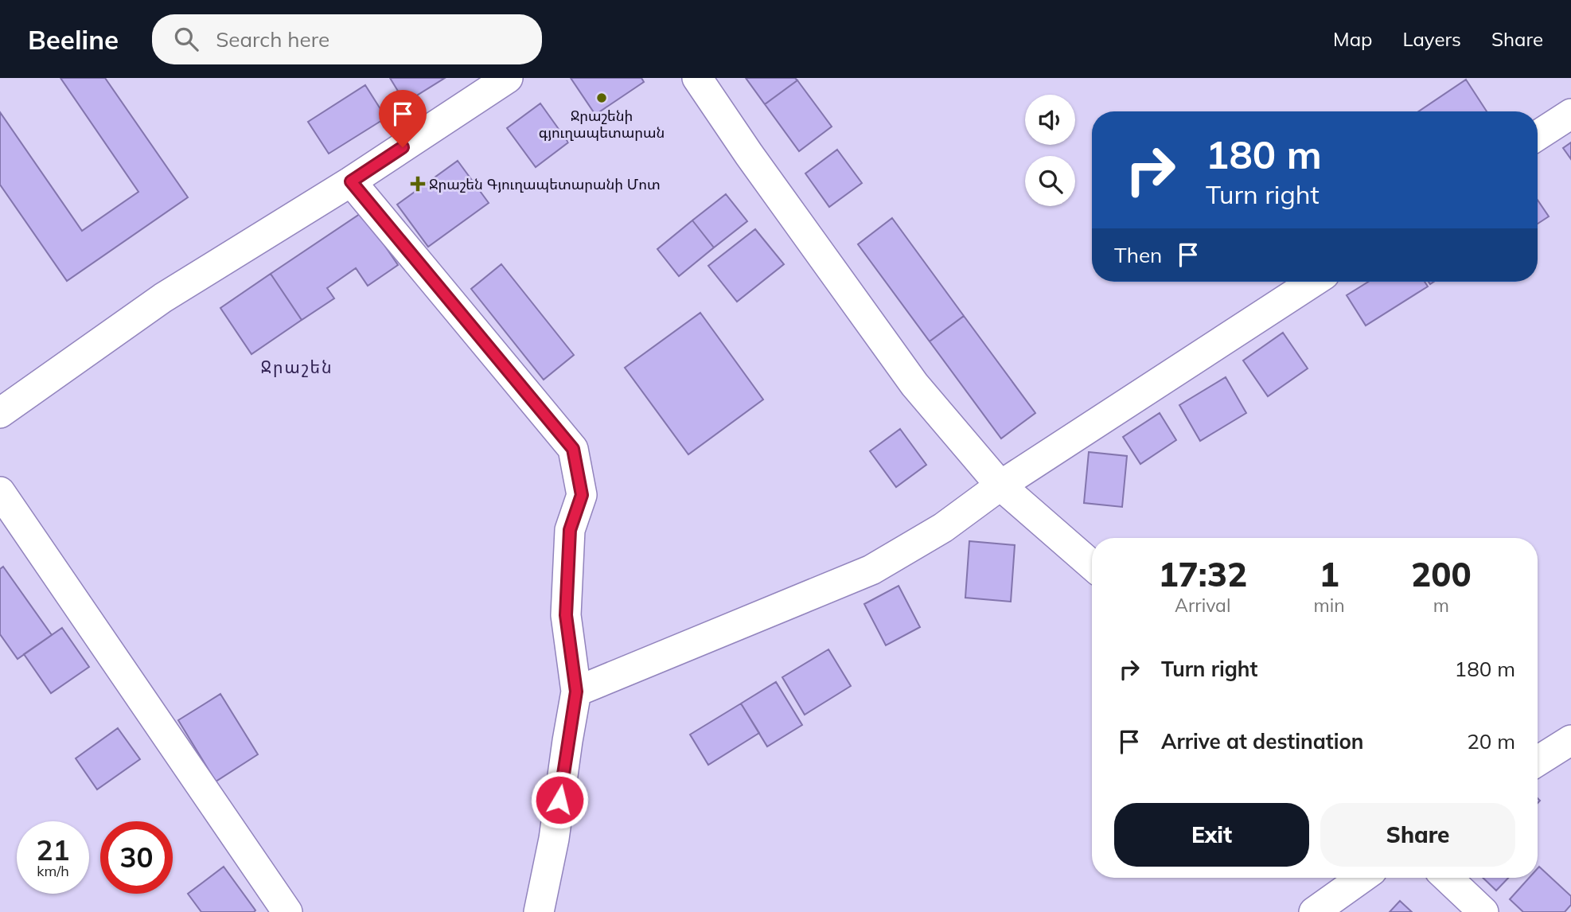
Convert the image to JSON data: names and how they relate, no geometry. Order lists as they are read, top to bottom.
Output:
{
  "districts": ["Ջրաշեն"],
  "places": {
    "other": ["Ջրաշենի գյուղապետարան"],
    "health": ["Ջրաշեն Գյուղապետարանի Մոտ"]
  },
  "page": {
    "header": "Beeline",
    "search": "Search here",
    "nav": ["Map", "Layers", "Share"],
    "turn": ["180 m", "Turn right"],
    "then": "Then",
    "eta": [
      "17:32",
      "Arrival",
      "1",
      "min",
      "200",
      "m"
    ],
    "list": [
      {
        "name": "Turn right",
        "value": "180 m"
      },
      {
        "name": "Arrive at destination",
        "value": "20 m"
      }
    ],
    "buttons": ["Exit", "Share"],
    "speed": "21 km/h",
    "limit": "30"
  }
}
